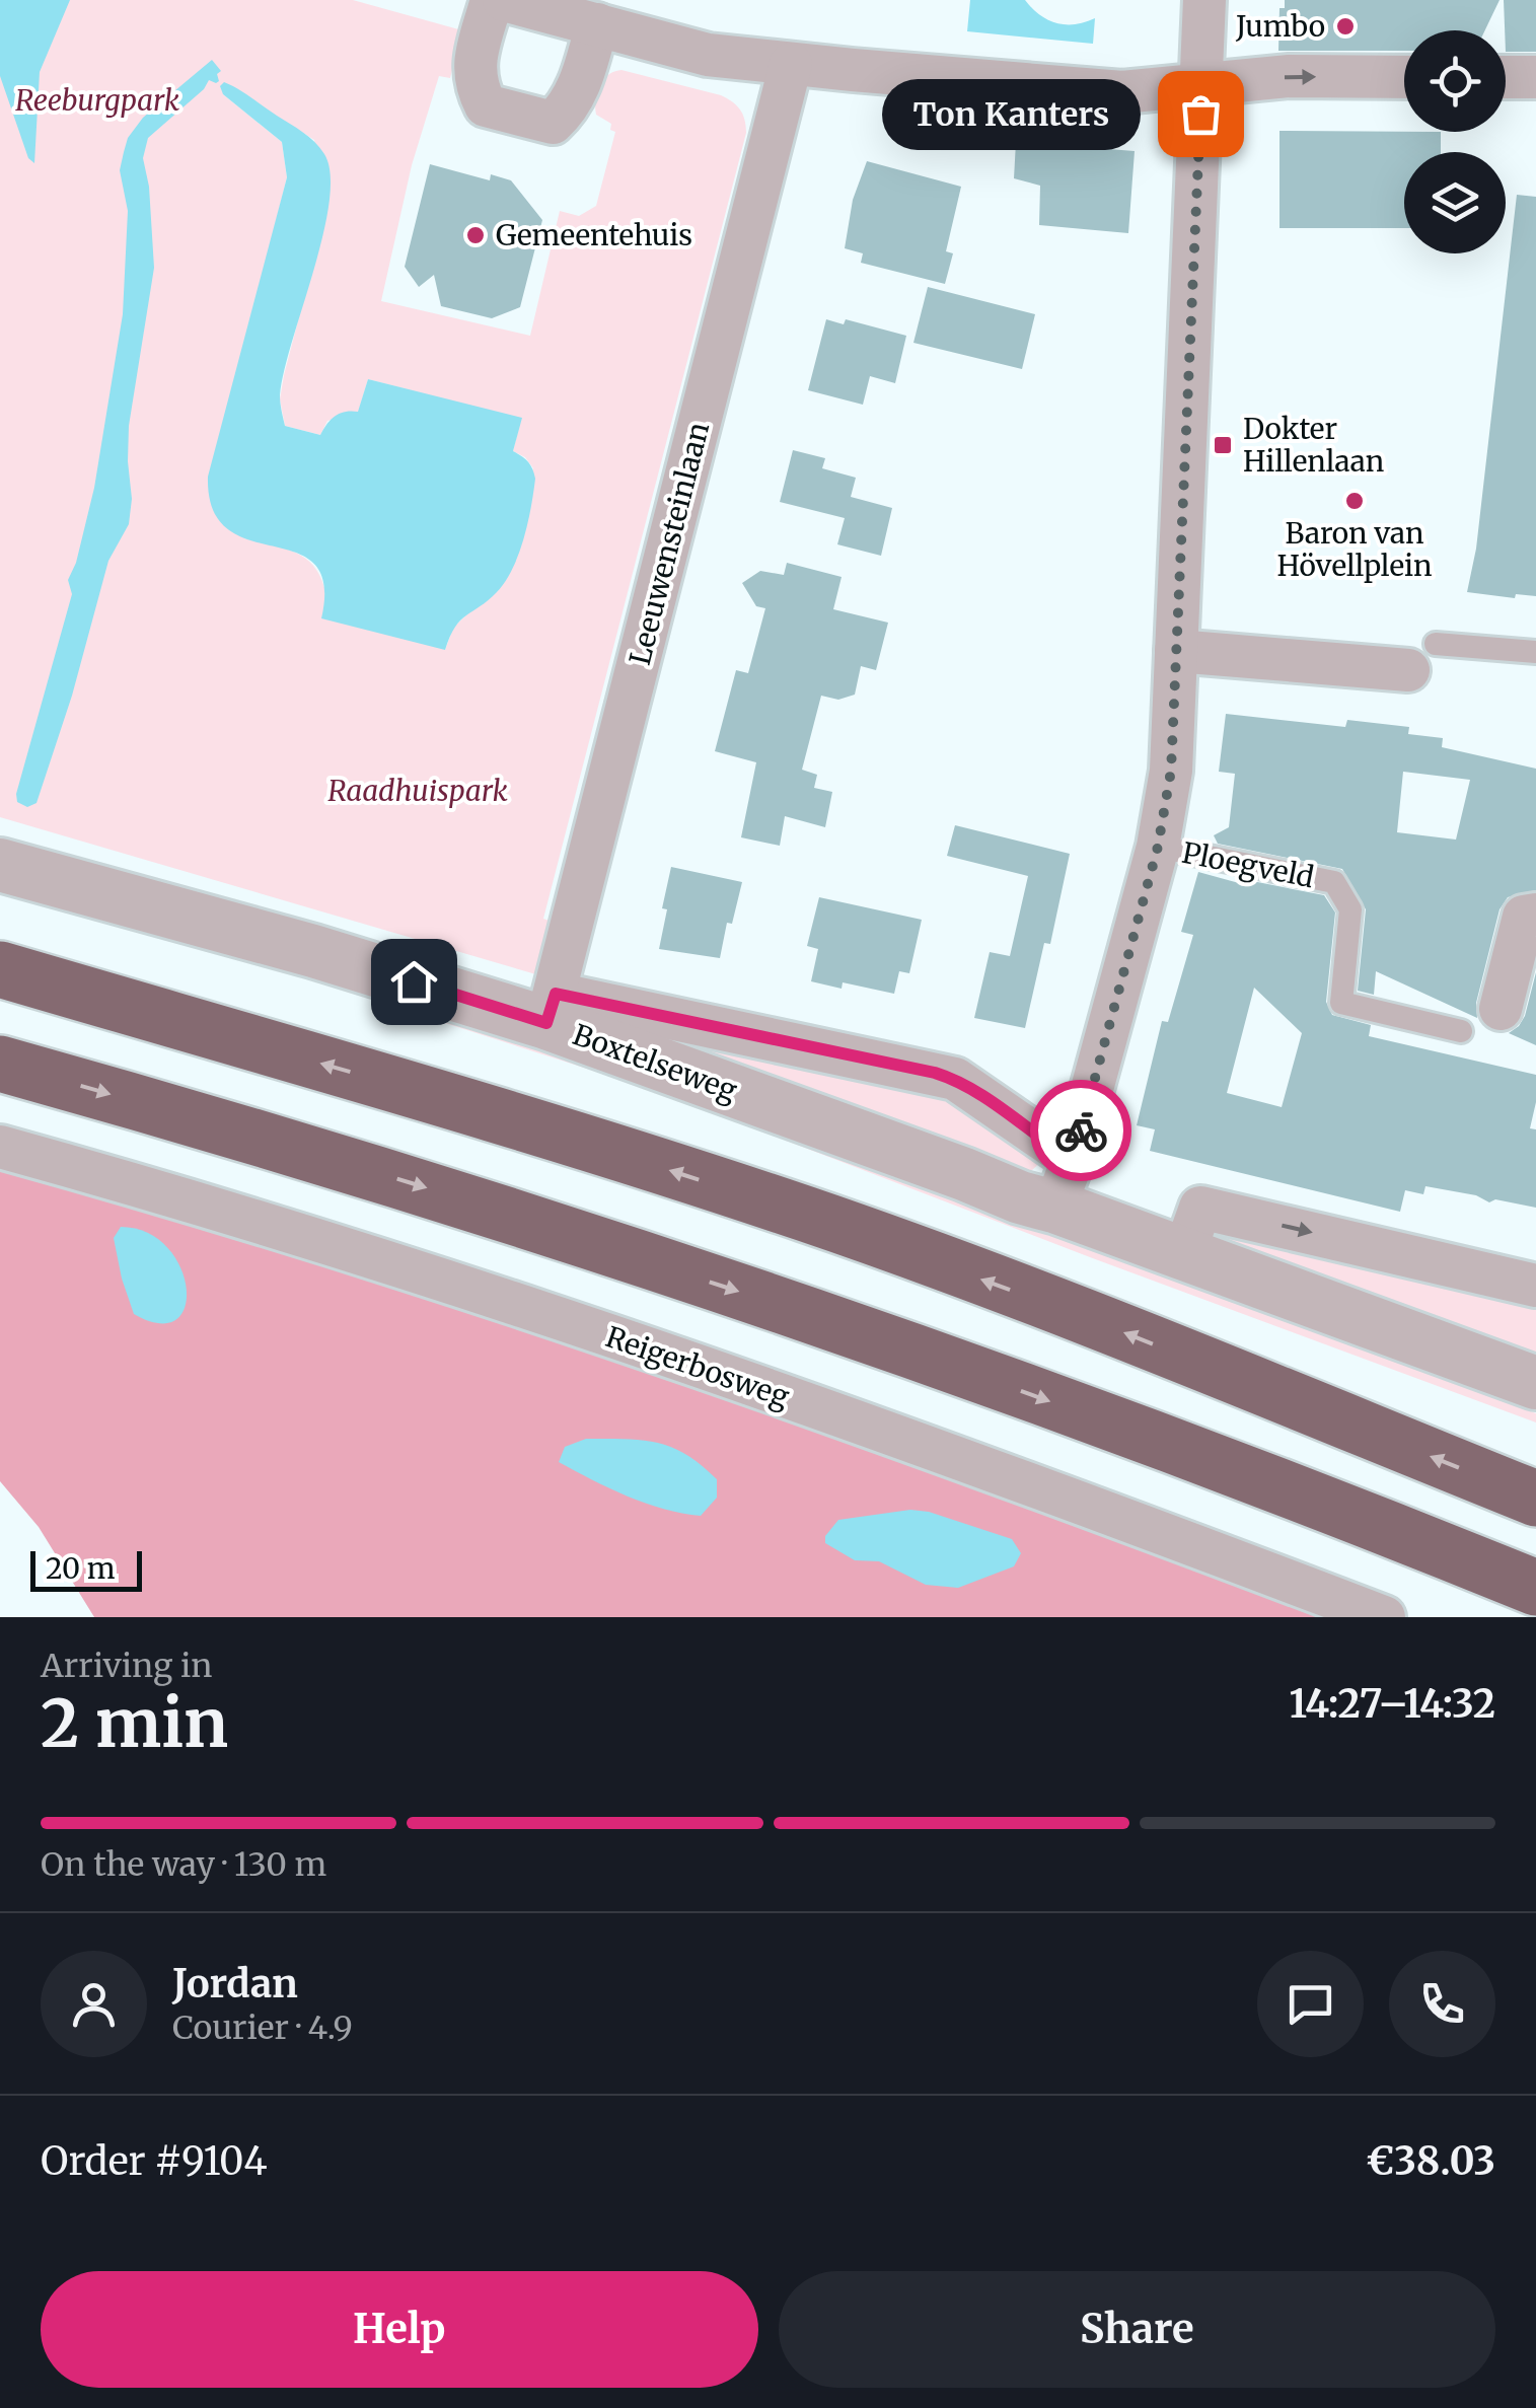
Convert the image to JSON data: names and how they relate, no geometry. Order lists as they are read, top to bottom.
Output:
{
  "streets": {
    "street": ["Leeuwensteinlaan", "Boxtelseweg", "Reigerbosweg"],
    "lane": ["Ploegveld"]
  },
  "crossings": [
    ["Leeuwensteinlaan", "Boxtelseweg"]
  ],
  "parks": ["Reeburgpark", "Raadhuispark"],
  "places": {
    "other": [
      "Jumbo",
      "Ton Kanters",
      "Gemeentehuis",
      "Baron van Hövellplein"
    ],
    "transit": ["Dokter Hillenlaan"]
  },
  "scale_bar": "20 m",
  "page": {
    "bubble": "Ton Kanters",
    "scale": "20 m",
    "heading": ["2 min", "Arriving in", "14:27–14:32"],
    "panel": [
      "Jordan",
      "Courier · 4.9",
      "Order #9104",
      "€38.03"
    ],
    "bar": "On the way · 130 m",
    "buttons": ["Help", "Share"]
  }
}
